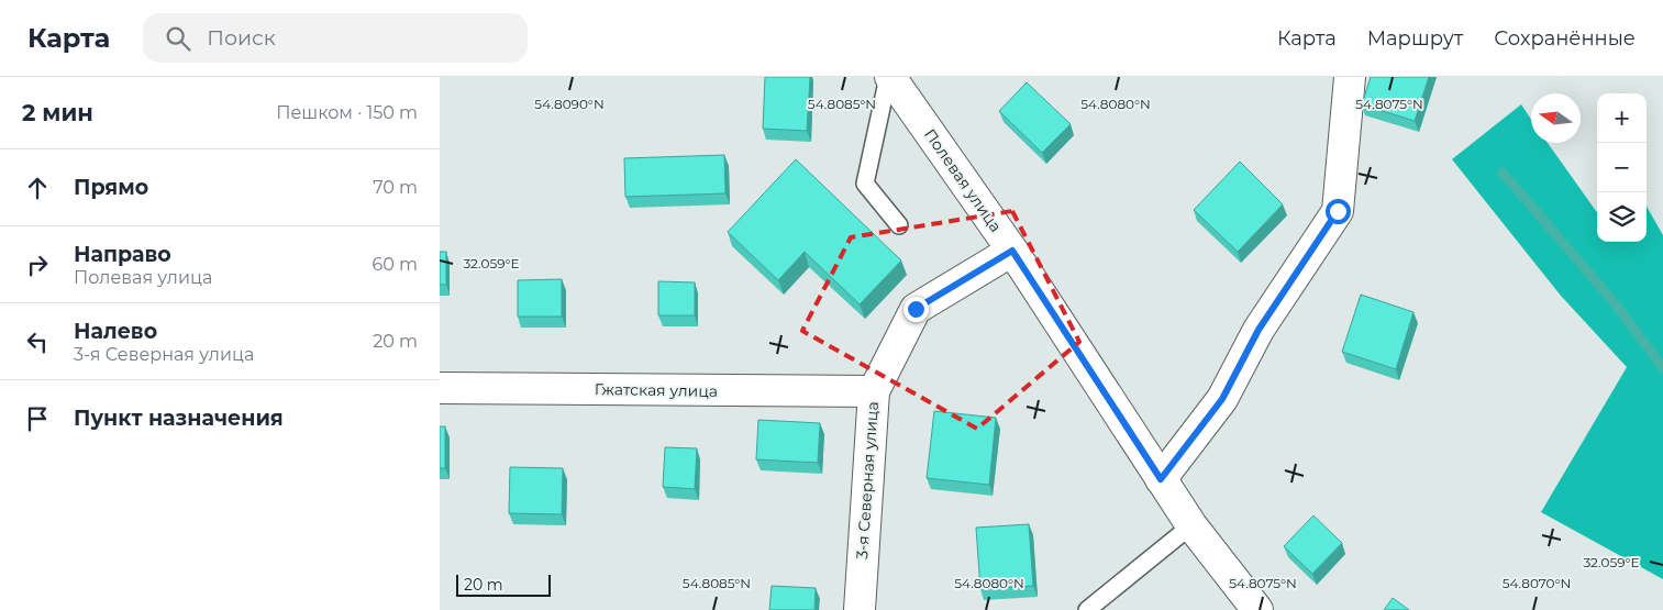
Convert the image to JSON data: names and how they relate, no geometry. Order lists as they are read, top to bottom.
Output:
{
  "streets": {
    "street": ["Полевая улица", "Гжатская улица", "3-я Северная улица"]
  },
  "crossings": [
    ["Полевая улица", "3-я Северная улица"],
    ["Гжатская улица", "3-я Северная улица"]
  ],
  "scale_bar": "20 m",
  "north": "left",
  "page": {
    "header": "Карта",
    "search": "Поиск",
    "nav": ["Карта", "Маршрут", "Сохранённые"],
    "heading": ["2 мин", "Пешком · 150 m"],
    "map_buttons": ["+", "−"],
    "list": [
      ["Прямо", "70 m"],
      ["Направо", "Полевая улица", "60 m"],
      ["Налево", "3-я Северная улица", "20 m"],
      "Пункт назначения"
    ],
    "scale": "20 m"
  },
  "coordinates": [
    "54.8090°N",
    "54.8085°N",
    "54.8080°N",
    "54.8075°N",
    "32.059°E",
    "54.8070°N"
  ]
}
